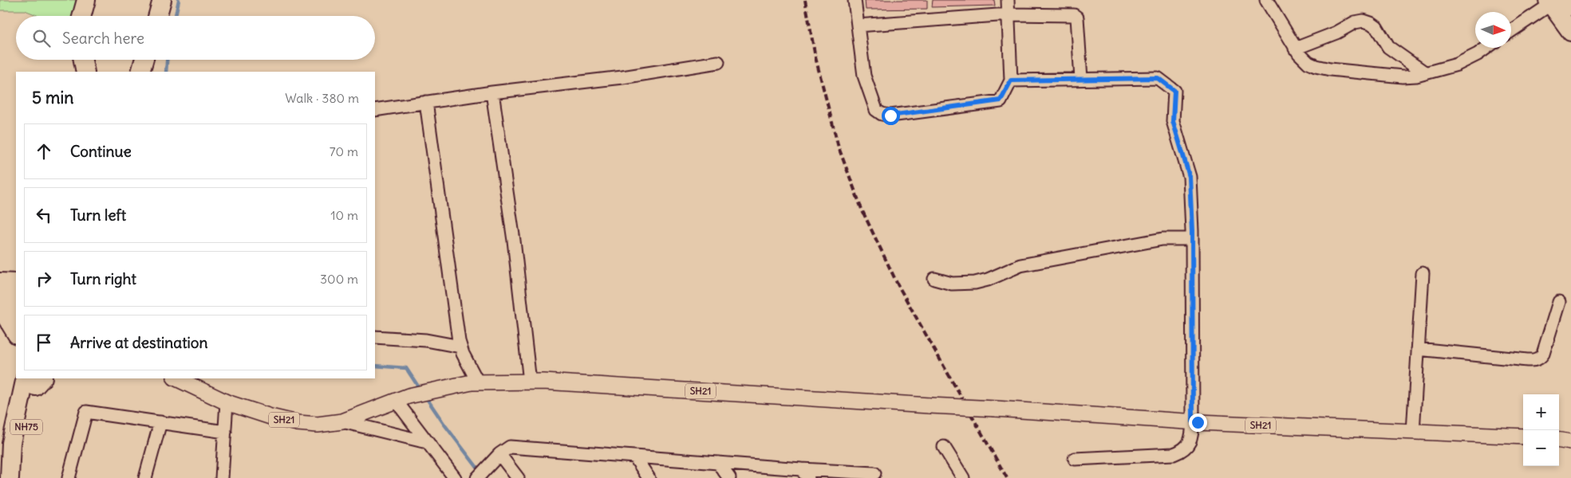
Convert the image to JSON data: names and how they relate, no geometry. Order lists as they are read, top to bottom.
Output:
{
  "streets": {
    "highway": ["NH75"],
    "main road": ["SH21"]
  },
  "north": "right",
  "page": {
    "search": "Search here",
    "heading": ["5 min", "Walk · 380 m"],
    "list": [
      ["Continue", "70 m"],
      ["Turn left", "10 m"],
      ["Turn right", "300 m"],
      "Arrive at destination"
    ],
    "map_buttons": ["+", "−"]
  }
}
